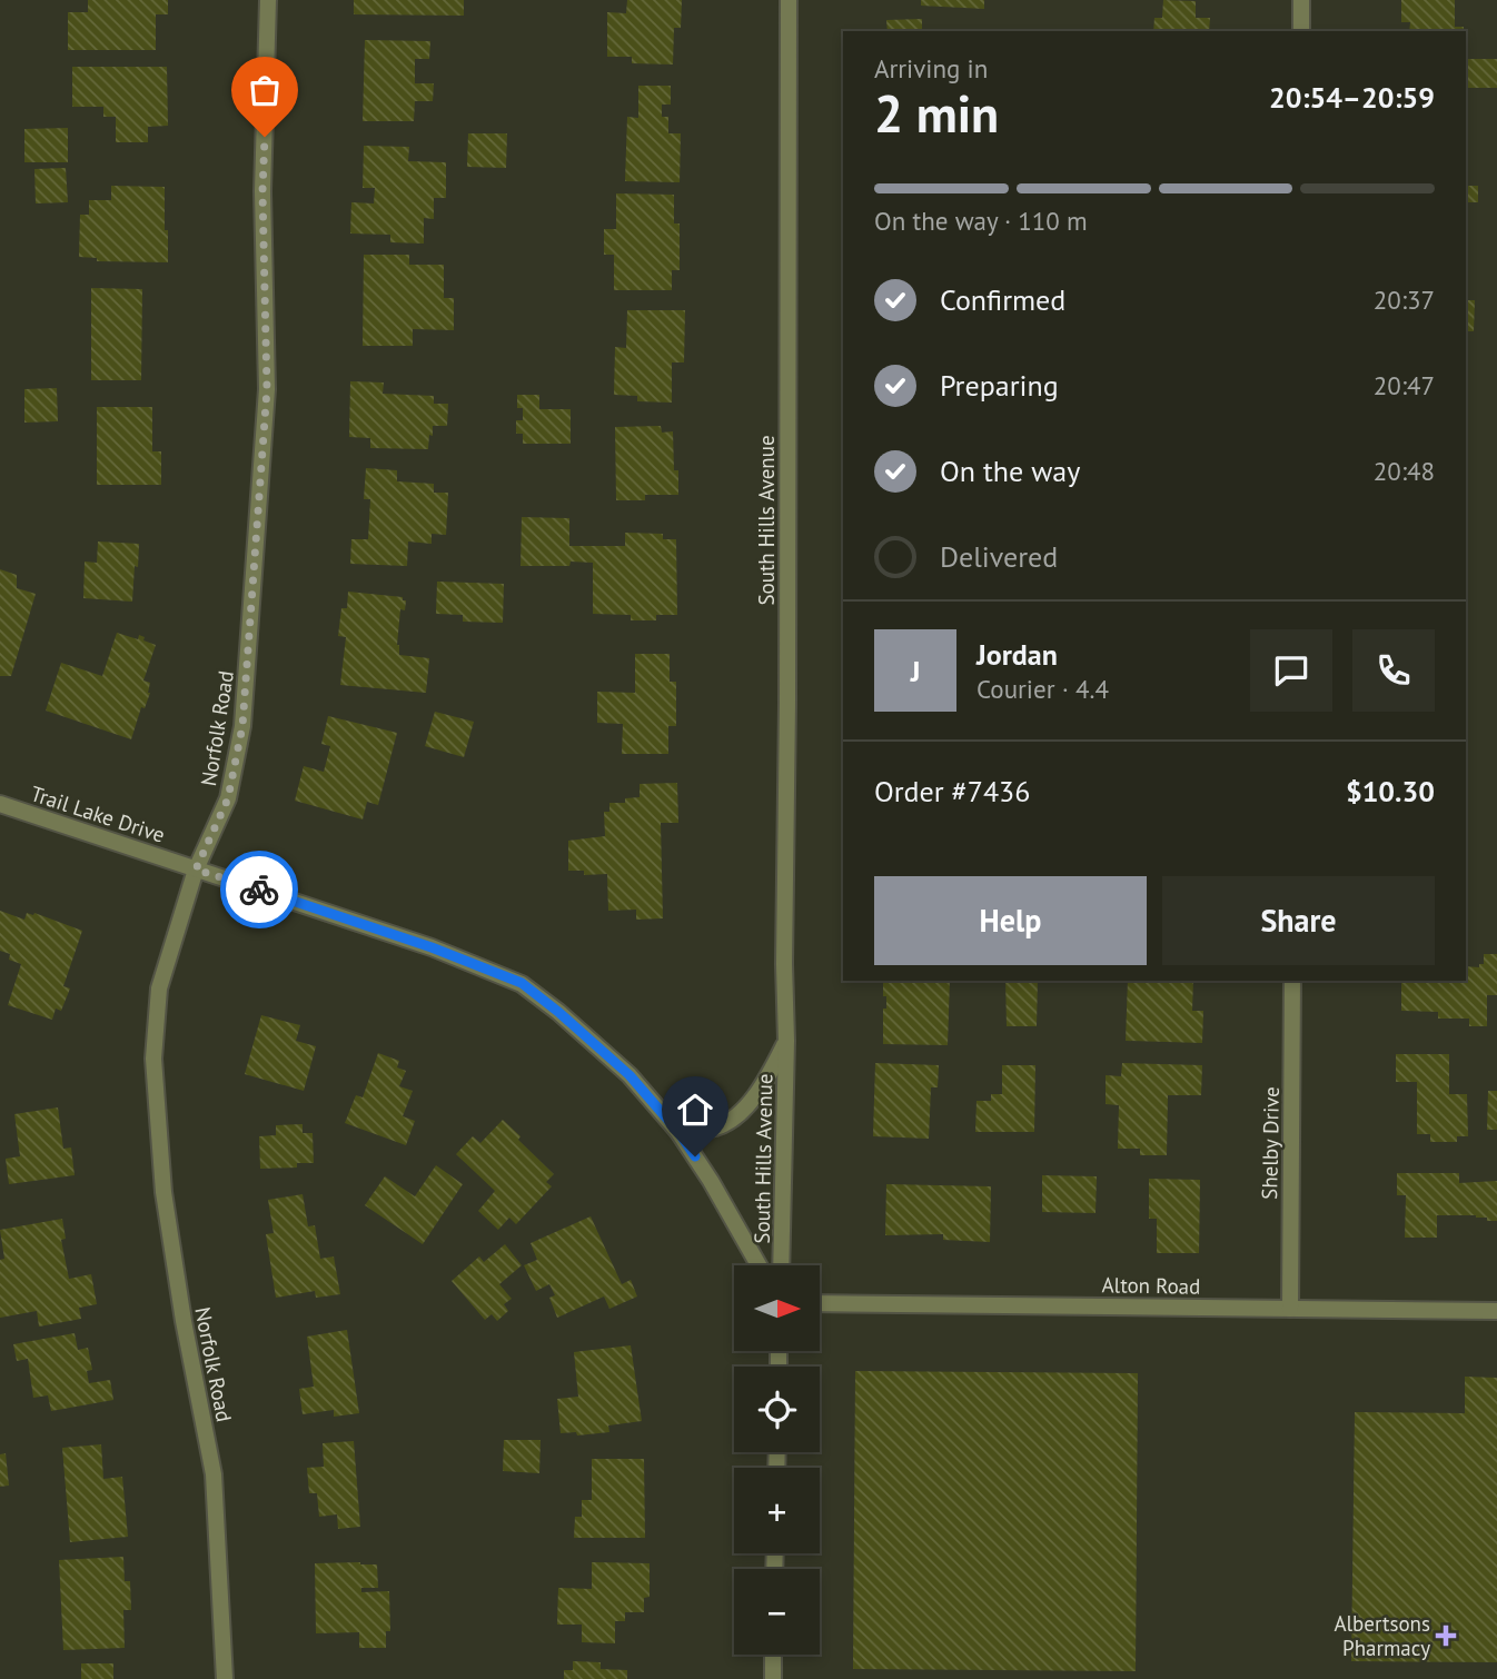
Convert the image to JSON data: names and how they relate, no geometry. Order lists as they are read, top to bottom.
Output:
{
  "streets": {
    "street": [
      "South Hills Avenue",
      "Norfolk Road",
      "Trail Lake Drive",
      "Shelby Drive",
      "Alton Road"
    ]
  },
  "crossings": [
    ["South Hills Avenue", "Trail Lake Drive"],
    ["Norfolk Road", "Trail Lake Drive"],
    ["Shelby Drive", "Alton Road"]
  ],
  "places": {
    "health": ["Albertsons Pharmacy"]
  },
  "north": "right",
  "page": {
    "heading": ["2 min", "Arriving in", "20:54–20:59"],
    "panel": [
      "Jordan",
      "Courier · 4.4",
      "Order #7436",
      "$10.30"
    ],
    "bar": "On the way · 110 m",
    "list": [
      ["Confirmed", "20:37"],
      ["Preparing", "20:47"],
      ["On the way", "20:48"],
      "Delivered"
    ],
    "round": "J",
    "buttons": ["Help", "Share"],
    "map_buttons": ["+", "−"]
  }
}
